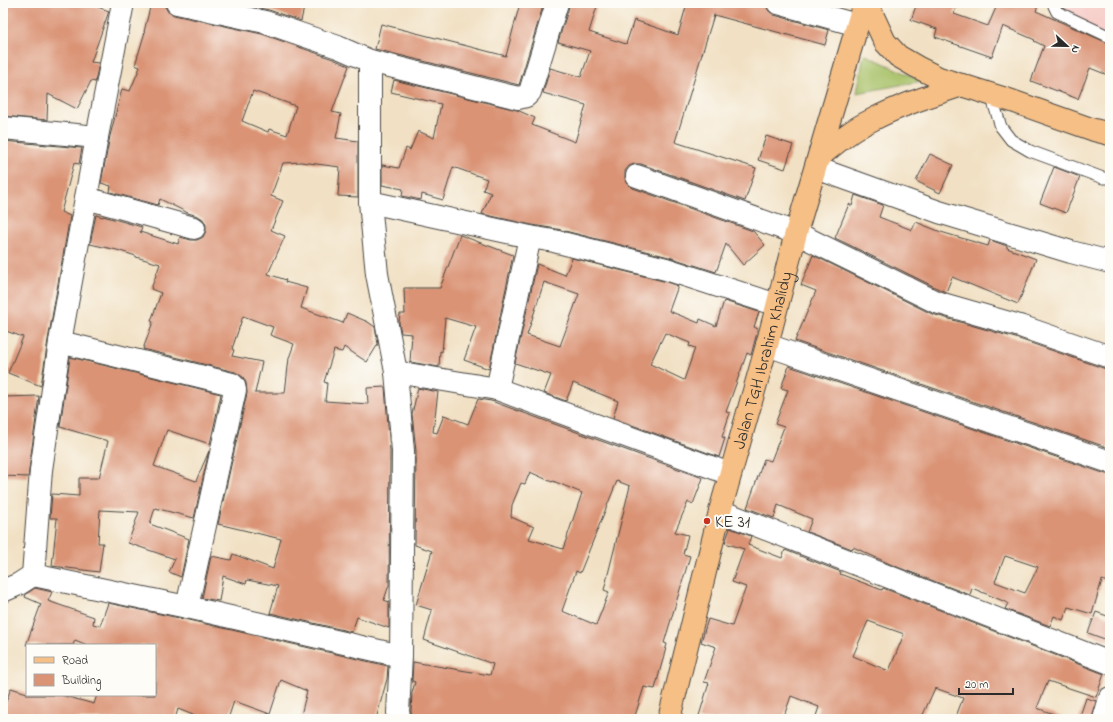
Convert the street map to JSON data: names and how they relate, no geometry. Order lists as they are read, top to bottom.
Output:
{
  "streets": {
    "main road": ["Jalan TGH Ibrahim Khalidy"]
  },
  "places": ["KE 31"],
  "legend": ["Road", "Building"],
  "scale_bar": "20 m",
  "north": "right"
}
